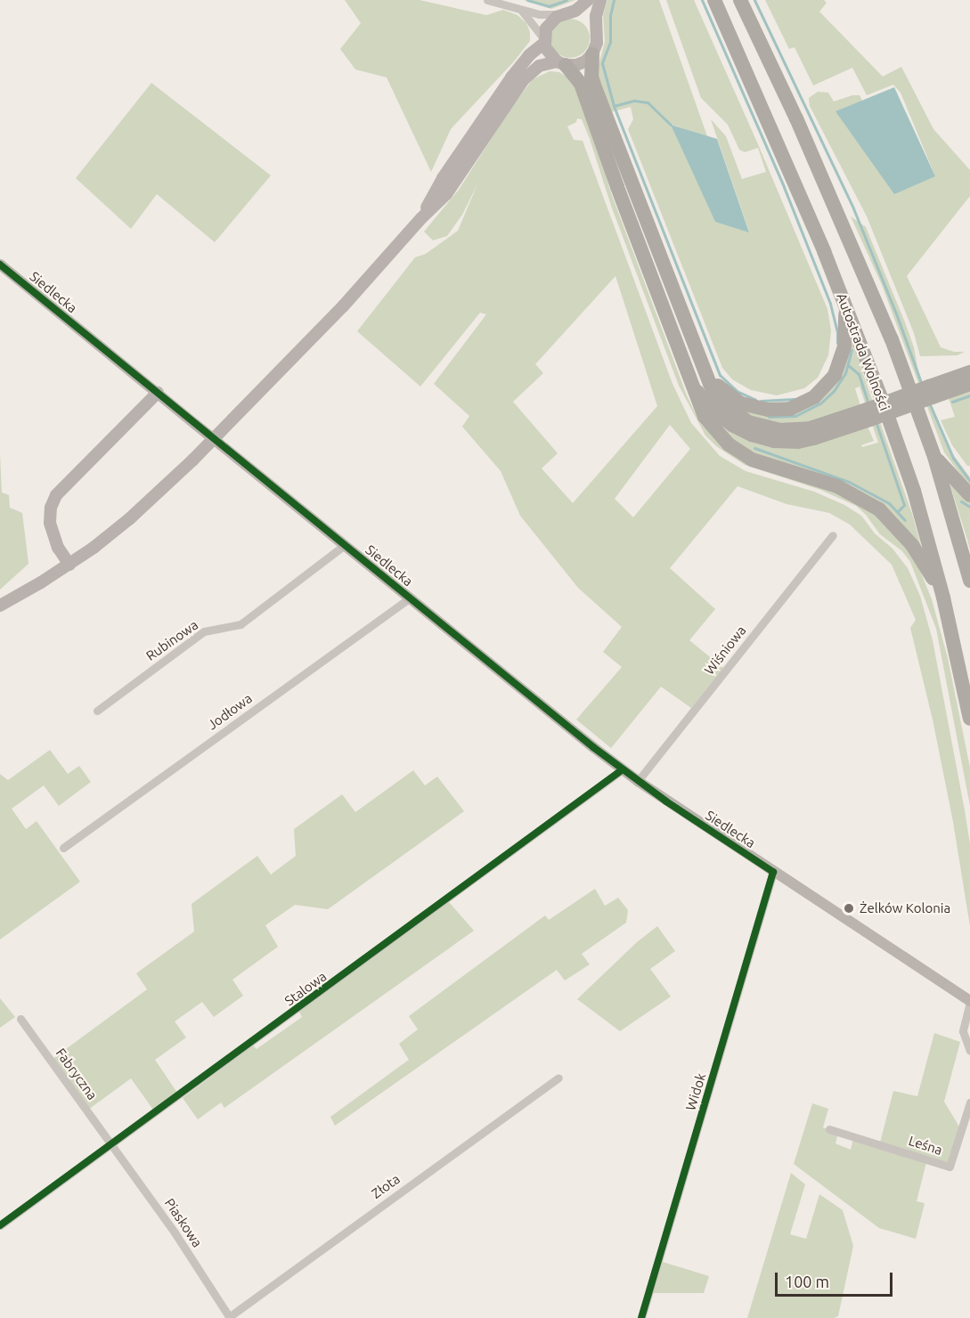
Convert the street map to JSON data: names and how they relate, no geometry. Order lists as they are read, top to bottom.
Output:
{
  "streets": {
    "highway": ["Autostrada Wolności"],
    "main road": ["Siedlecka"],
    "street": [
      "Rubinowa",
      "Wiśniowa",
      "Jodłowa",
      "Stalowa",
      "Fabryczna",
      "Widok",
      "Leśna",
      "Złota",
      "Piaskowa"
    ]
  },
  "crossings": [
    ["Siedlecka", "Rubinowa"],
    ["Siedlecka", "Wiśniowa"],
    ["Siedlecka", "Jodłowa"],
    ["Siedlecka", "Stalowa"],
    ["Siedlecka", "Widok"],
    ["Stalowa", "Fabryczna"],
    ["Stalowa", "Piaskowa"],
    ["Fabryczna", "Piaskowa"],
    ["Złota", "Piaskowa"]
  ],
  "places": ["Żelków Kolonia"],
  "scale_bar": "100 m"
}
